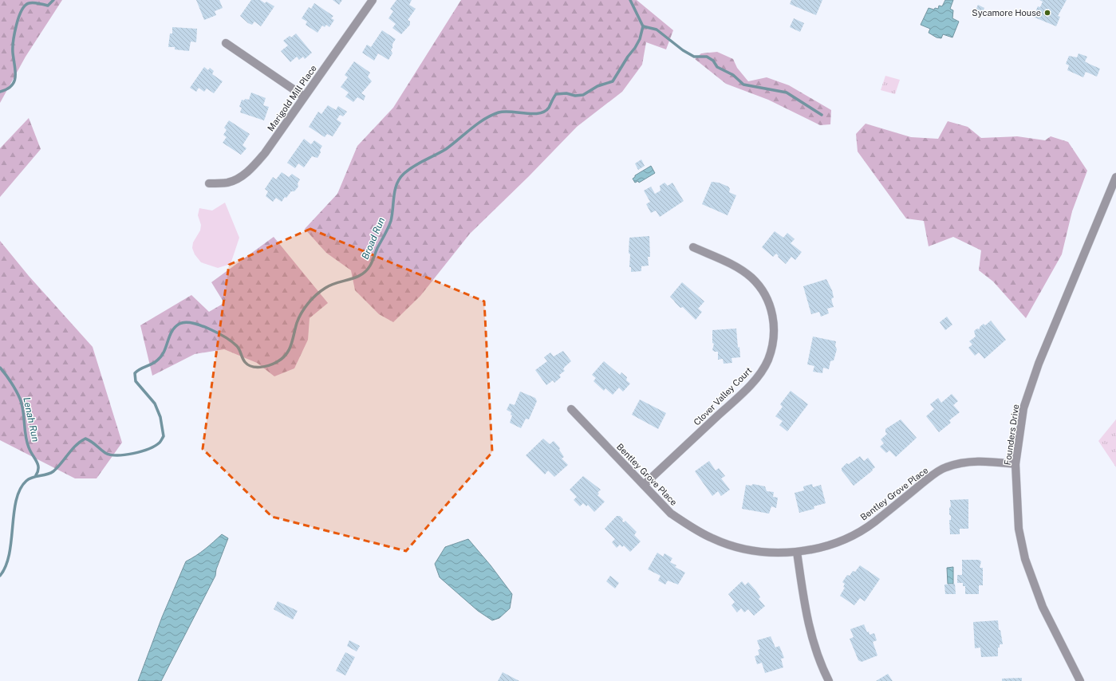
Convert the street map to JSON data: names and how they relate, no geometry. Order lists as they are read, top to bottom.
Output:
{
  "streets": {
    "street": [
      "Marigold Mill Place",
      "Clover Valley Court",
      "Founders Drive",
      "Bentley Grove Place"
    ]
  },
  "crossings": [
    ["Clover Valley Court", "Bentley Grove Place"],
    ["Founders Drive", "Bentley Grove Place"]
  ],
  "water": ["Broad Run", "Lenah Run"],
  "places": ["Sycamore House"]
}
